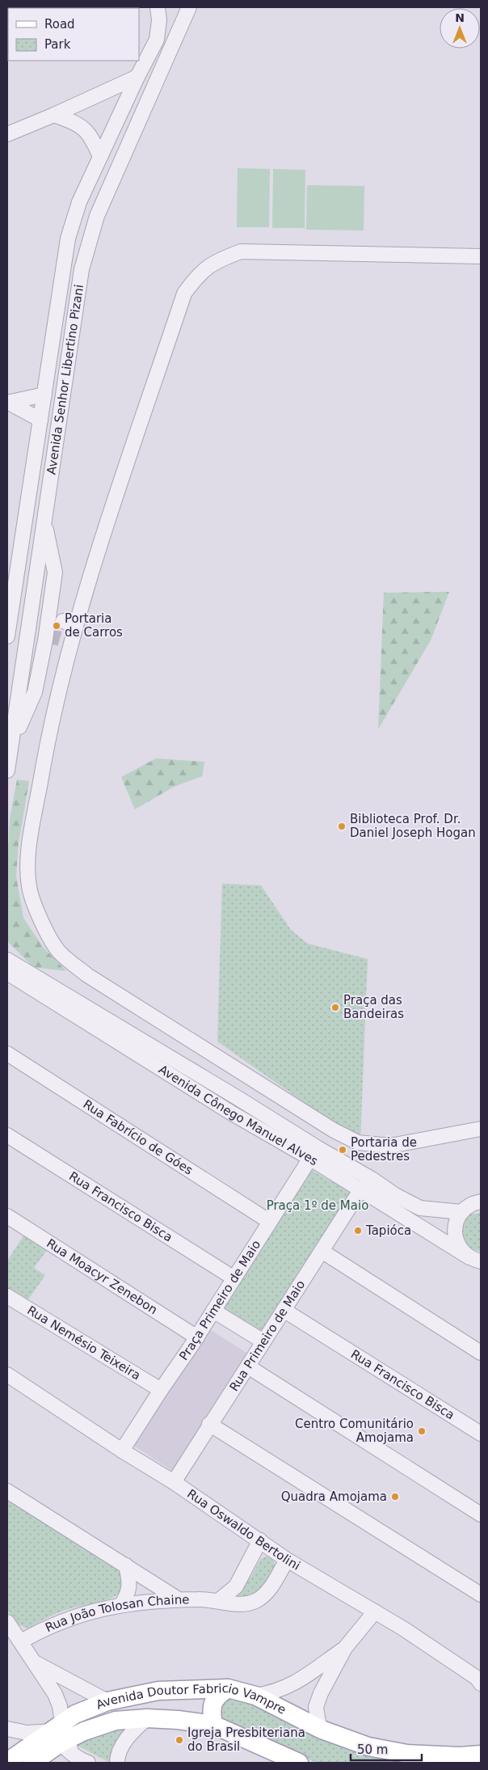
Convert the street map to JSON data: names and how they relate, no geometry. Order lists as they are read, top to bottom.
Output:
{
  "streets": {
    "main road": ["Avenida Doutor Fabricio Vampre"],
    "street": [
      "Avenida Senhor Libertino Pizani",
      "Avenida Cônego Manuel Alves",
      "Rua Fabrício de Góes",
      "Rua Francisco Bisca",
      "Rua Moacyr Zenebon",
      "Praça Primeiro de Maio",
      "Rua Primeiro de Maio",
      "Rua Nemésio Teixeira",
      "Rua Oswaldo Bertolini",
      "Rua João Tolosan Chaine"
    ]
  },
  "crossings": [
    ["Avenida Cônego Manuel Alves", "Praça Primeiro de Maio"],
    ["Avenida Cônego Manuel Alves", "Rua Primeiro de Maio"],
    ["Rua Fabrício de Góes", "Praça Primeiro de Maio"],
    ["Rua Francisco Bisca", "Praça Primeiro de Maio"],
    ["Rua Francisco Bisca", "Rua Primeiro de Maio"],
    ["Rua Moacyr Zenebon", "Praça Primeiro de Maio"],
    ["Praça Primeiro de Maio", "Rua Nemésio Teixeira"],
    ["Praça Primeiro de Maio", "Rua Oswaldo Bertolini"],
    ["Rua Primeiro de Maio", "Rua Oswaldo Bertolini"],
    ["Rua Oswaldo Bertolini", "Rua João Tolosan Chaine"]
  ],
  "parks": ["Praça 1º de Maio"],
  "places": [
    "Portaria de Carros",
    "Biblioteca Prof. Dr. Daniel Joseph Hogan",
    "Praça das Bandeiras",
    "Portaria de Pedestres",
    "Tapióca",
    "Centro Comunitário Amojama",
    "Quadra Amojama",
    "Igreja Presbiteriana do Brasil"
  ],
  "legend": ["Road", "Park"],
  "scale_bar": "50 m",
  "north": "top"
}
